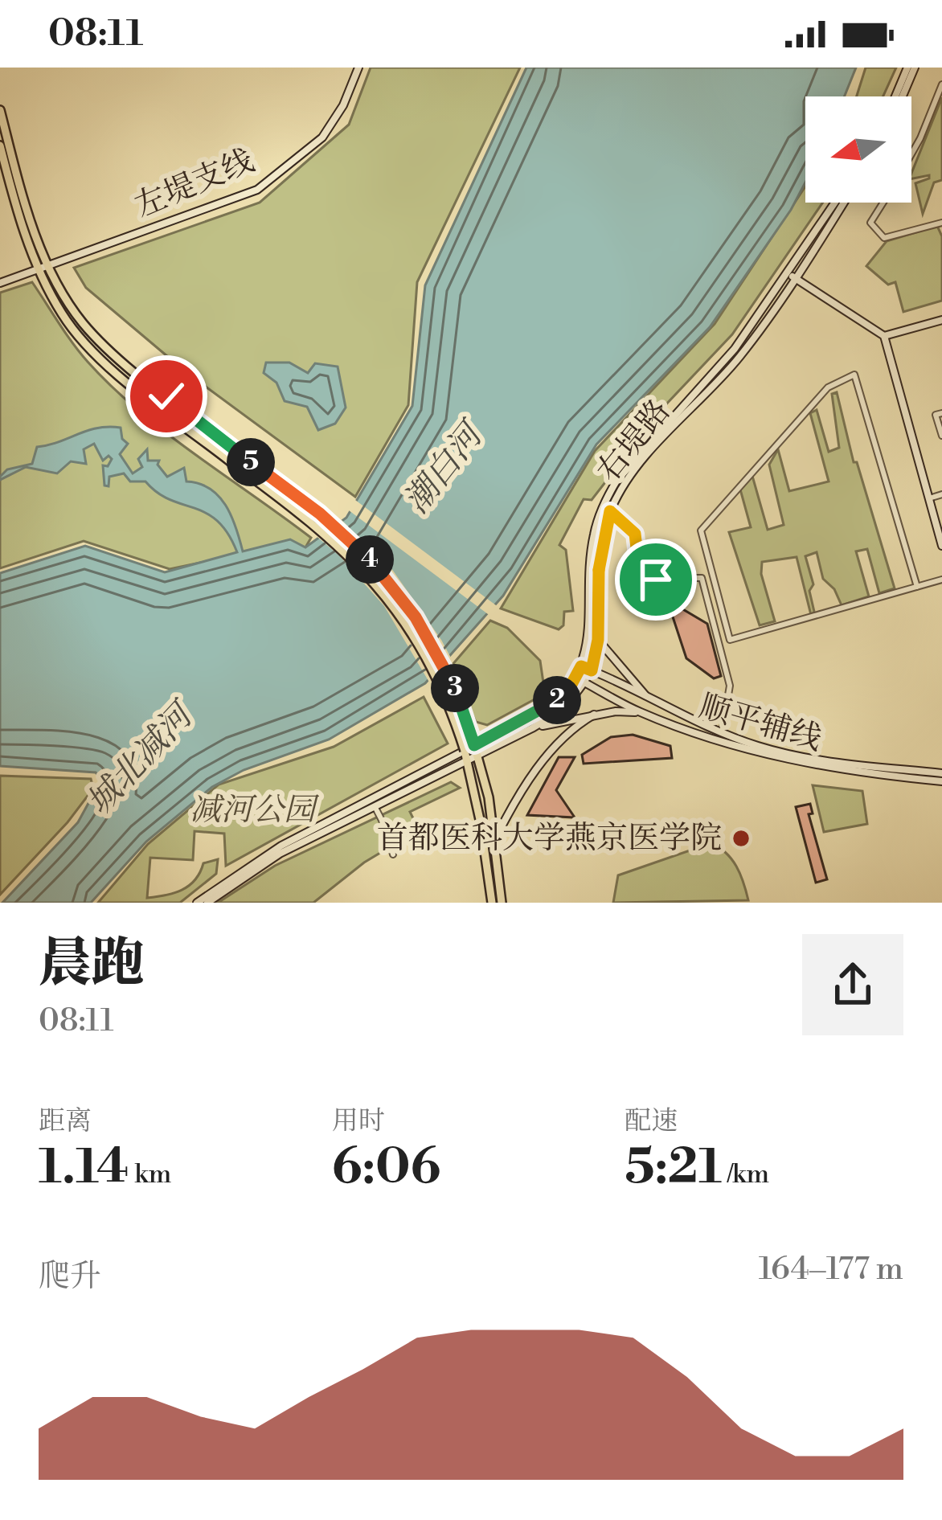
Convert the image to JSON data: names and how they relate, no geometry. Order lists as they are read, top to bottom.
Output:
{
  "streets": {
    "main road": ["左堤支线", "右堤路", "顺平辅线"]
  },
  "crossings": [
    ["右堤路", "顺平辅线"]
  ],
  "water": ["潮白河", "城北减河"],
  "parks": ["减河公园"],
  "places": ["首都医科大学燕京医学院"],
  "north": "left",
  "page": {
    "status": "08:11",
    "pins": [
      "5",
      "4",
      "3",
      "2"
    ],
    "heading": ["晨跑", "08:11"],
    "stats": [
      ["距离", "1.14 km"],
      ["用时", "6:06"],
      ["配速", "5:21 /km"]
    ],
    "chart": ["爬升", "164–177 m"]
  }
}
